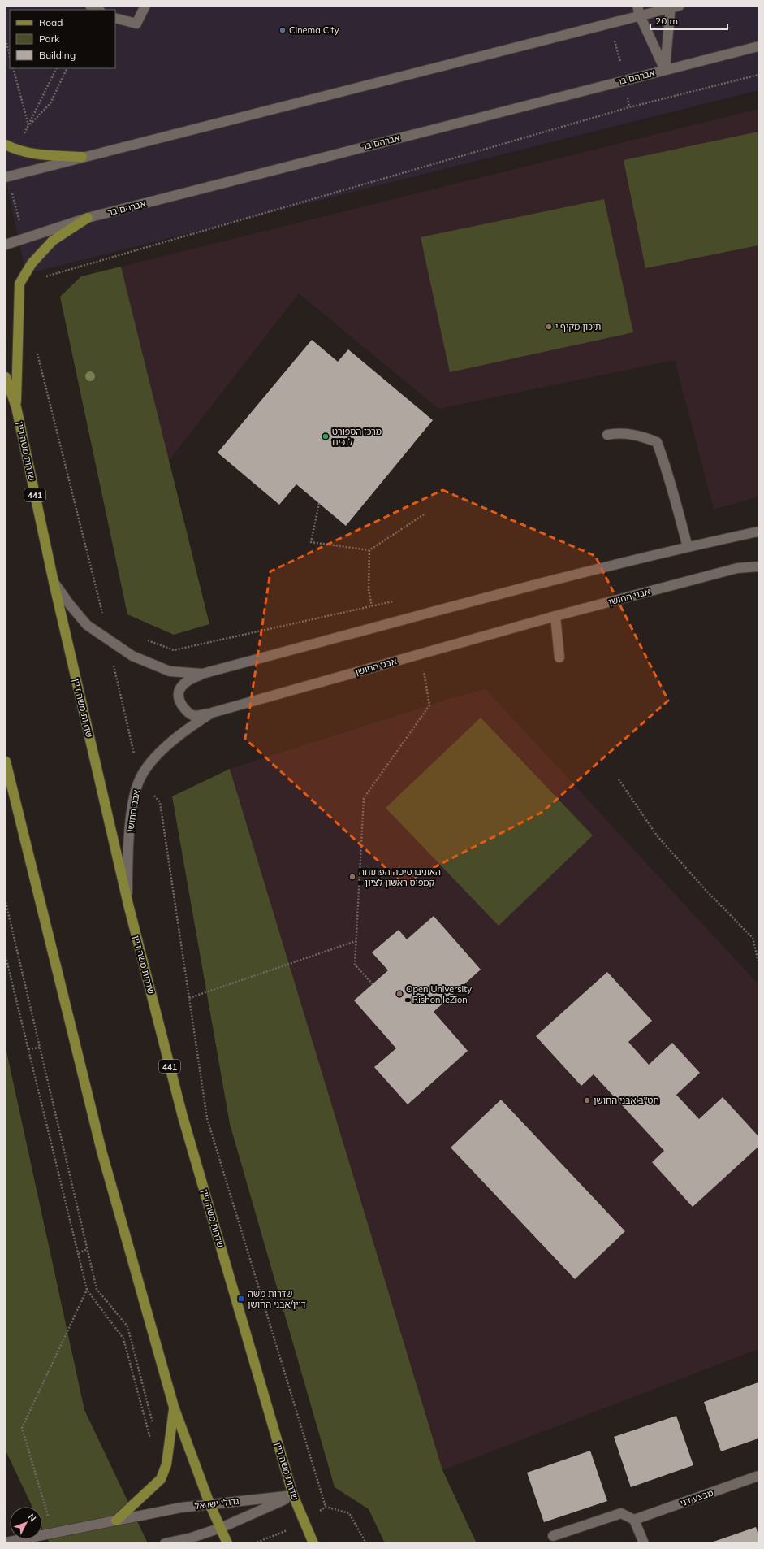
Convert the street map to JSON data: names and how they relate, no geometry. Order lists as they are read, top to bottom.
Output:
{
  "streets": {
    "main road": ["שדרות משה דיין", "441"],
    "street": [
      "אברהם בר",
      "אבני החושן",
      "מבצע דני",
      "גדולי ישראל"
    ]
  },
  "crossings": [
    ["שדרות משה דיין", "אבני החושן"],
    ["שדרות משה דיין", "גדולי ישראל"]
  ],
  "places": {
    "other": [
      "Cinema City",
      "תיכון מקיף י",
      "מרכז הספורט לנכים",
      "האוניברסיטה הפתוחה - קמפוס ראשון לציון",
      "Open University - Rishon leZion",
      "חט''ב אבני החושן"
    ],
    "transit": ["שדרות משה דיין/אבני החושן"]
  },
  "legend": ["Road", "Park", "Building"],
  "scale_bar": "20 m",
  "north": "top right"
}
